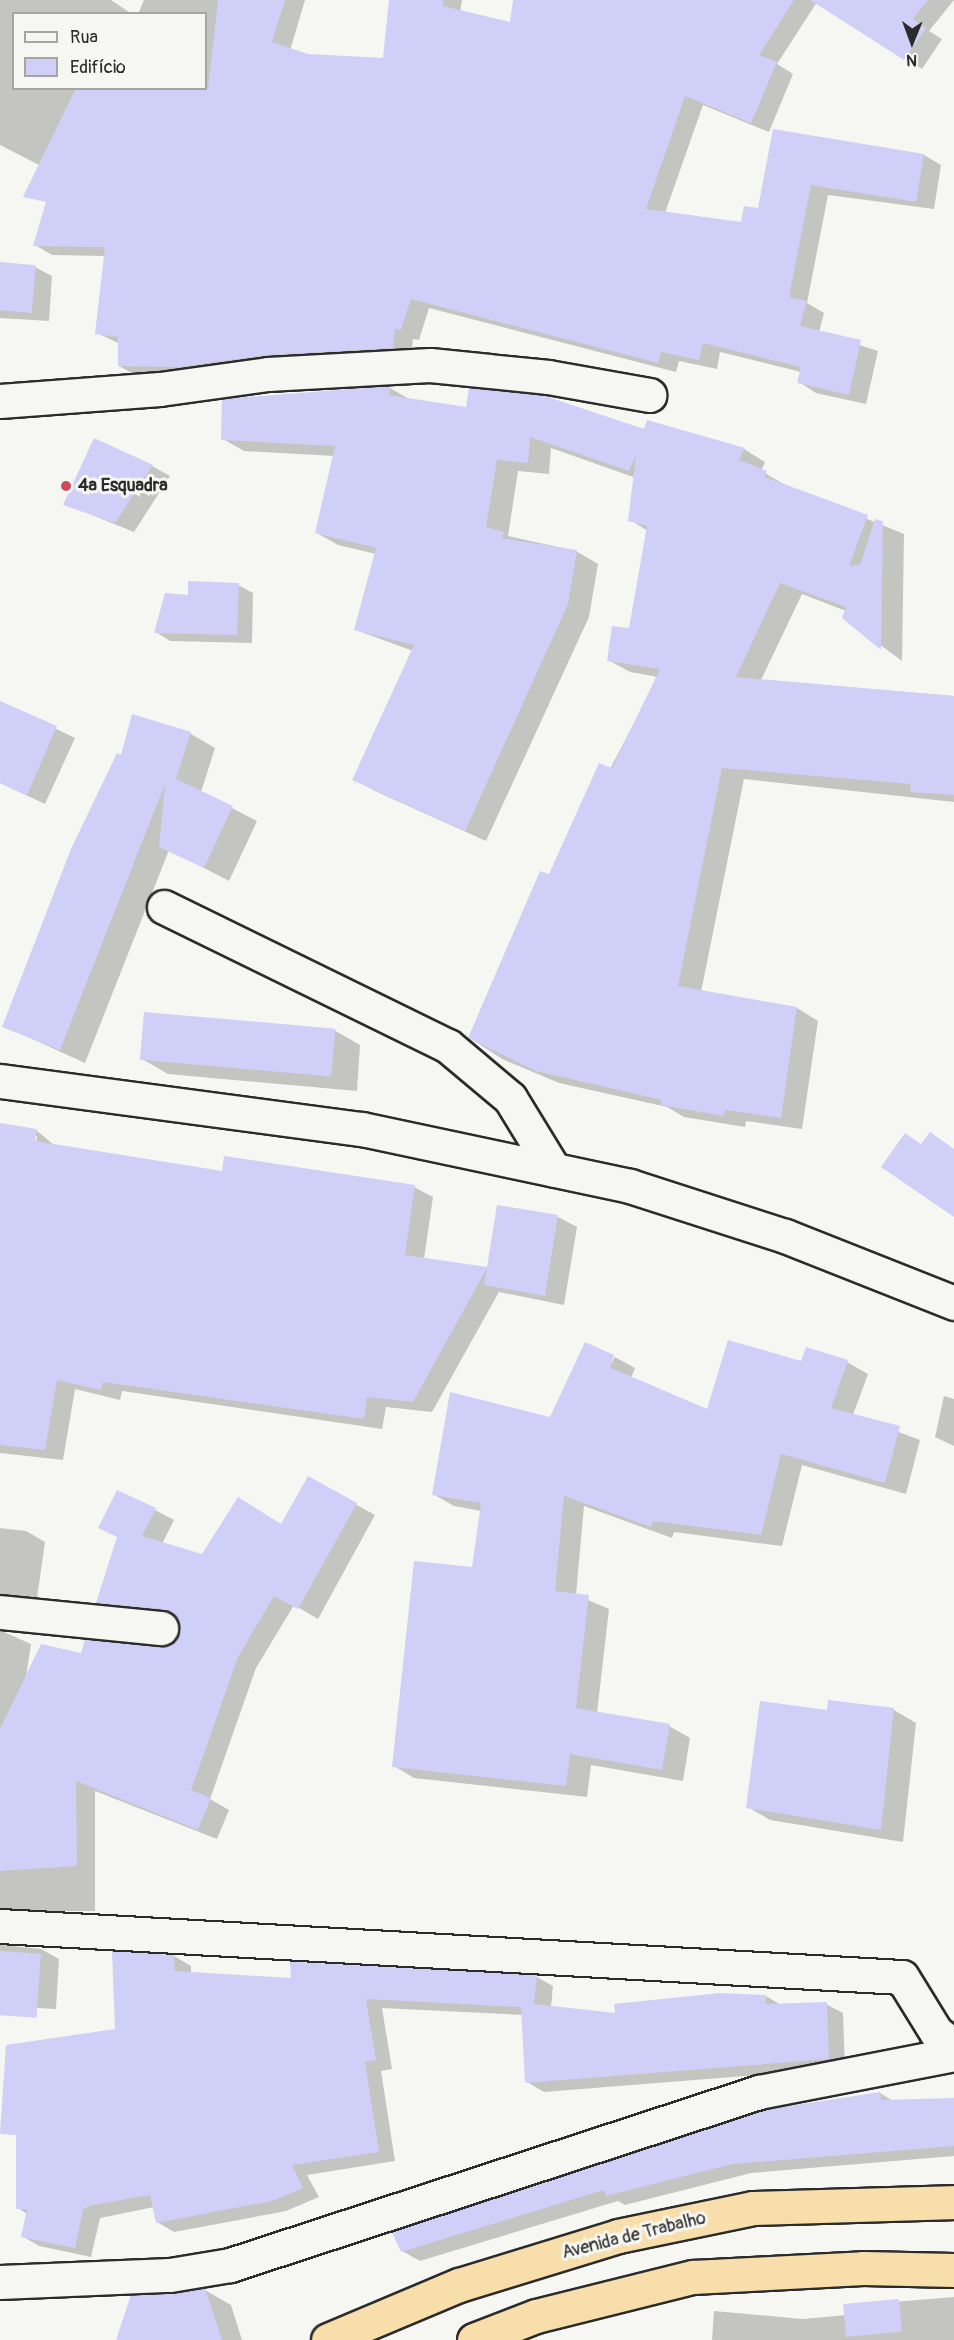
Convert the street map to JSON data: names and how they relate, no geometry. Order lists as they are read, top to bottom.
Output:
{
  "streets": {
    "highway": ["Avenida de Trabalho"]
  },
  "places": ["4a Esquadra"],
  "legend": ["Rua", "Edifício"],
  "north": "bottom"
}
